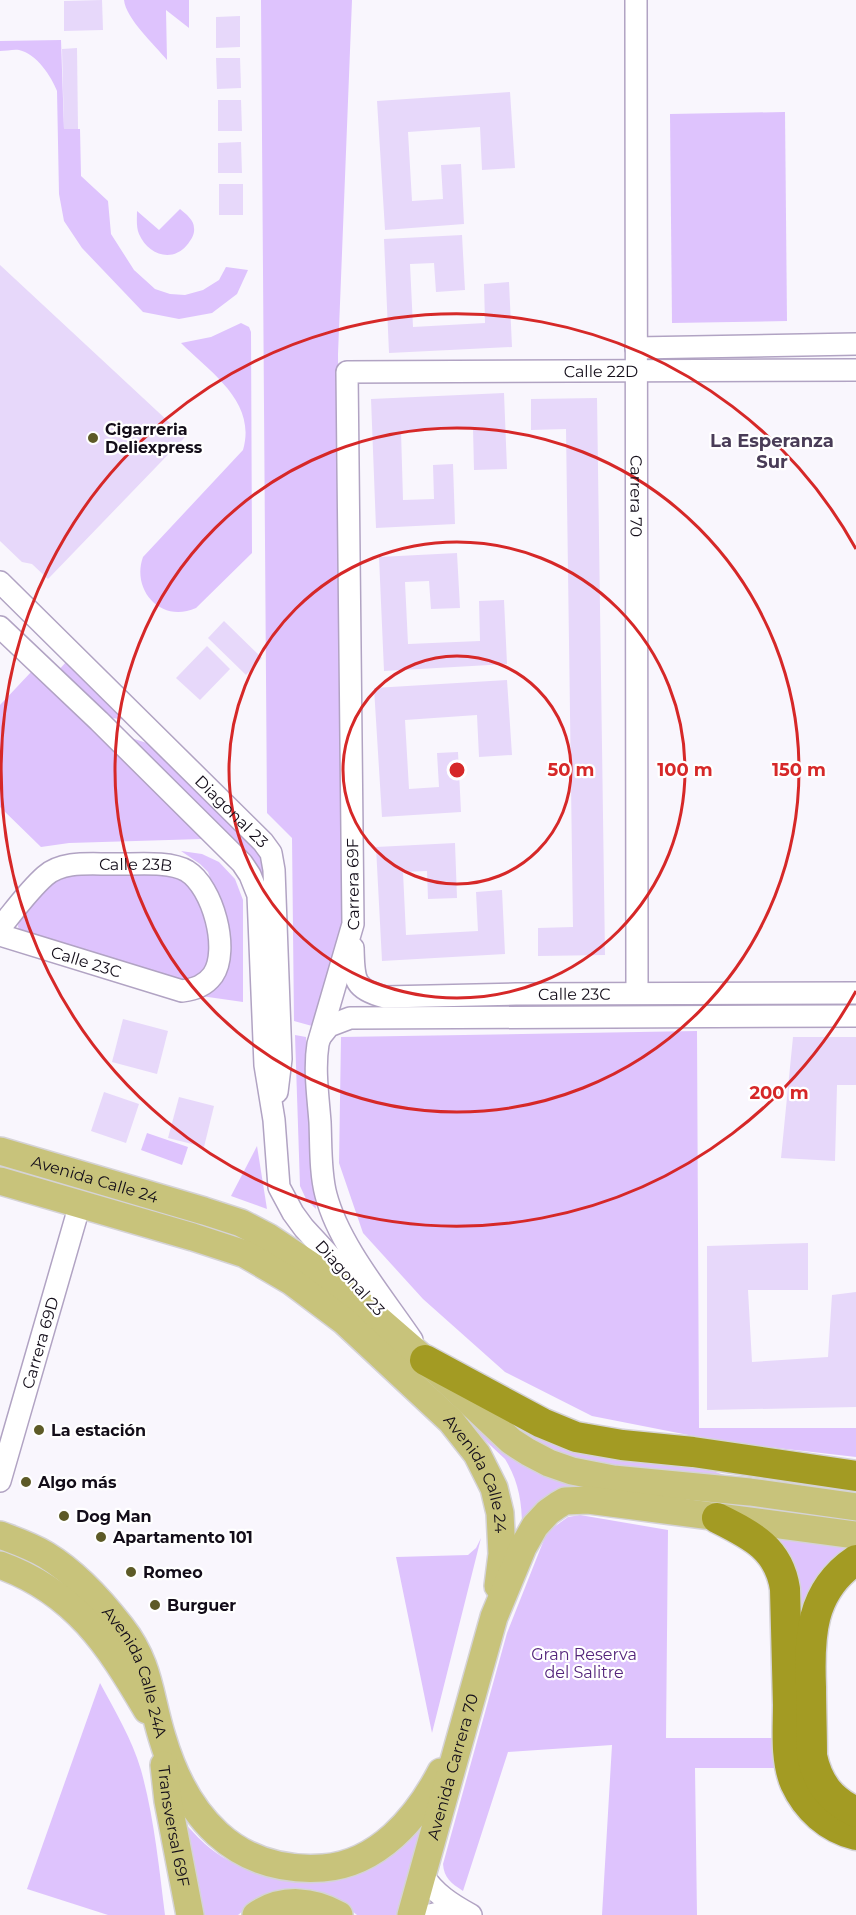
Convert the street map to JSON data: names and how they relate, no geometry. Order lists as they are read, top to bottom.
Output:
{
  "streets": {
    "main road": [
      "Avenida Calle 24",
      "Avenida Calle 24A",
      "Avenida Carrera 70",
      "Transversal 69F"
    ],
    "street": [
      "Calle 22D",
      "Carrera 70",
      "Diagonal 23",
      "Calle 23B",
      "Carrera 69F",
      "Calle 23C",
      "Carrera 69D"
    ]
  },
  "crossings": [
    ["Calle 22D", "Carrera 70"],
    ["Calle 22D", "Carrera 69F"],
    ["Carrera 70", "Calle 23C"],
    ["Diagonal 23", "Carrera 69F"],
    ["Diagonal 23", "Avenida Calle 24"],
    ["Calle 23B", "Calle 23C"],
    ["Carrera 69F", "Calle 23C"],
    ["Carrera 69F", "Avenida Calle 24"],
    ["Avenida Calle 24", "Carrera 69D"],
    ["Avenida Calle 24", "Avenida Carrera 70"],
    ["Avenida Calle 24A", "Transversal 69F"]
  ],
  "districts": ["La Esperanza Sur"],
  "parks": ["Gran Reserva del Salitre"],
  "places": [
    "Cigarreria Deliexpress",
    "La estación",
    "Algo más",
    "Dog Man",
    "Apartamento 101",
    "Romeo",
    "Burguer"
  ],
  "rings": [
    "50 m",
    "100 m",
    "150 m",
    "200 m"
  ]
}
